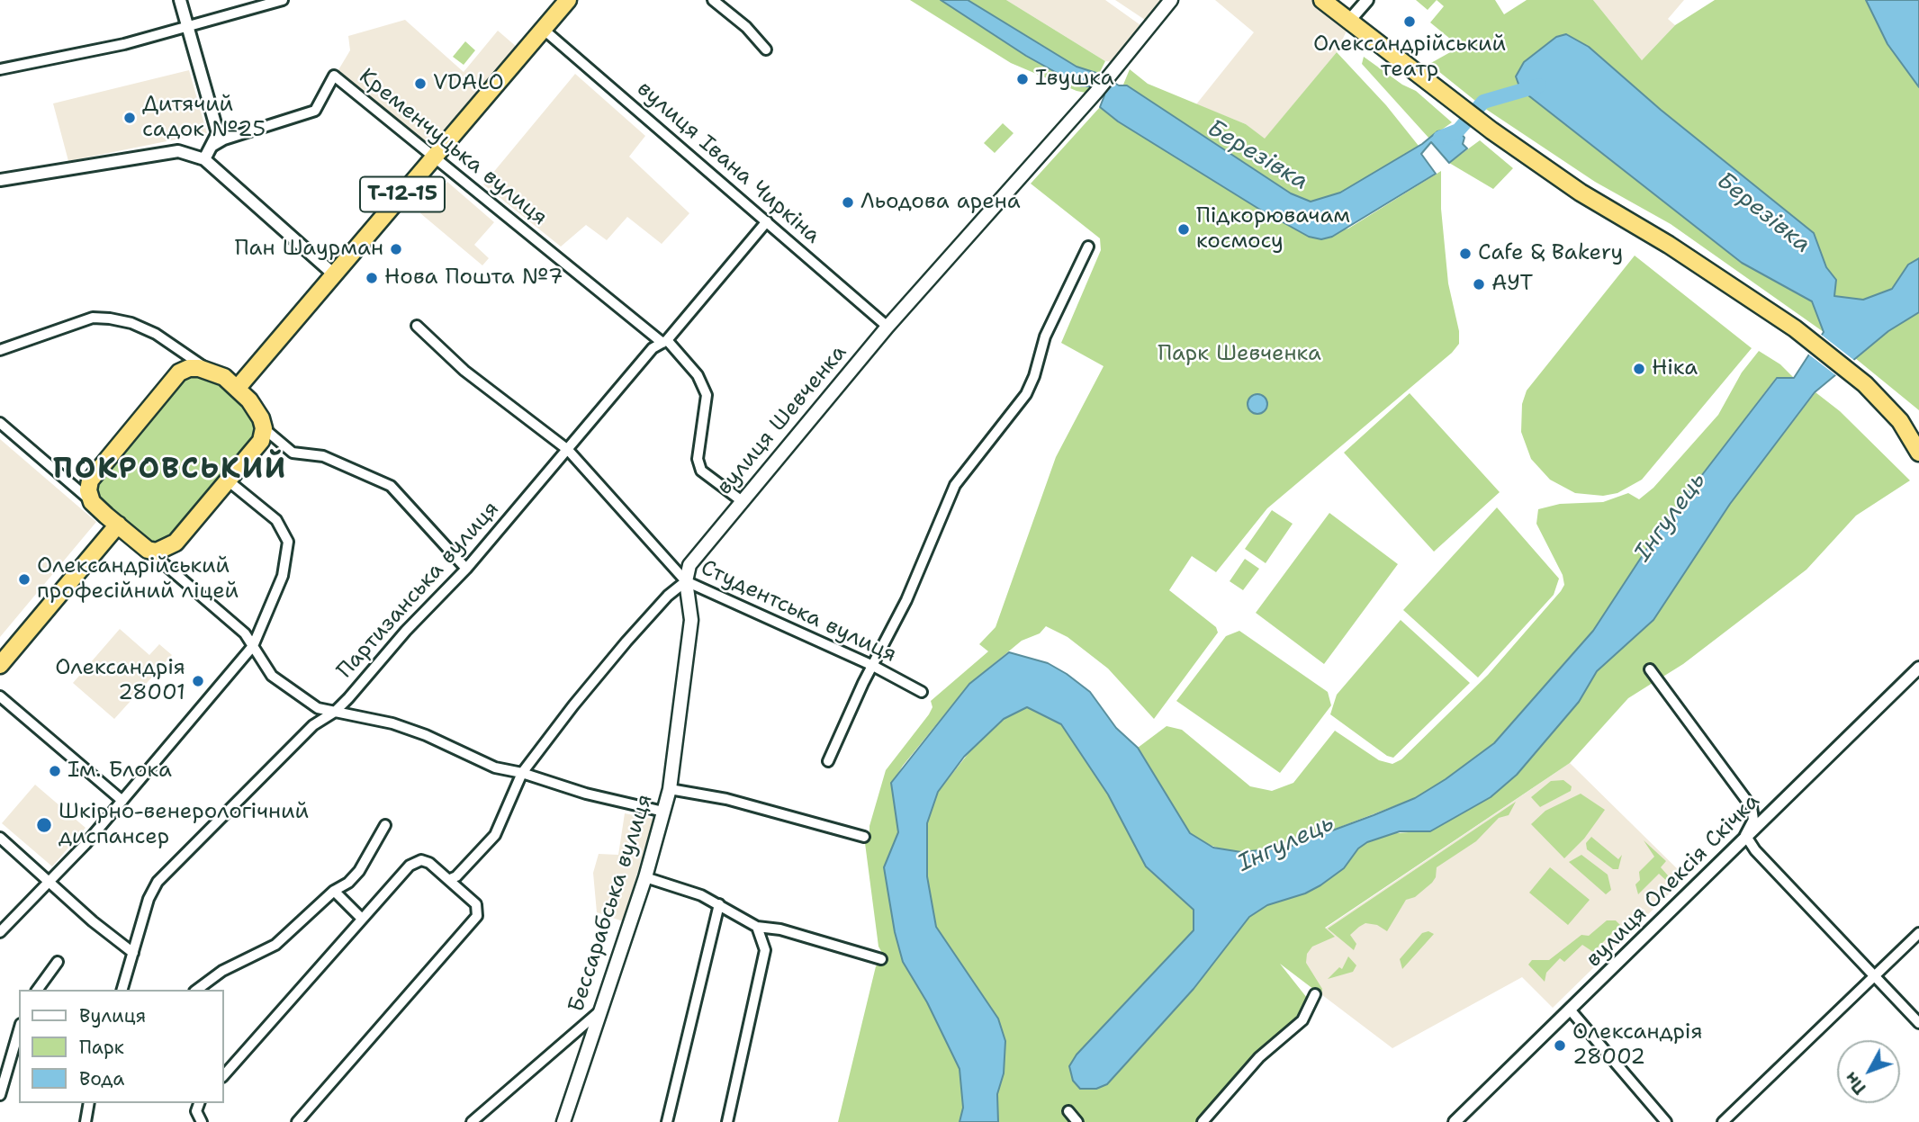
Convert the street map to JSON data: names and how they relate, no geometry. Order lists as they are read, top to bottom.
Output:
{
  "streets": {
    "highway": ["Т-12-15"],
    "main road": ["вулиця Шевченка", "Бессарабська вулиця"],
    "street": [
      "Кременчуцька вулиця",
      "вулиця Івана Чиркіна",
      "Партизанська вулиця",
      "Студентська вулиця",
      "вулиця Олексія Скічка"
    ]
  },
  "crossings": [
    ["Кременчуцька вулиця", "Т-12-15"],
    ["Кременчуцька вулиця", "вулиця Шевченка"],
    ["Кременчуцька вулиця", "Партизанська вулиця"],
    ["вулиця Івана Чиркіна", "Т-12-15"],
    ["вулиця Івана Чиркіна", "вулиця Шевченка"],
    ["вулиця Івана Чиркіна", "Партизанська вулиця"],
    ["вулиця Шевченка", "Студентська вулиця"],
    ["вулиця Шевченка", "Бессарабська вулиця"],
    ["Партизанська вулиця", "Студентська вулиця"],
    ["Студентська вулиця", "Бессарабська вулиця"]
  ],
  "districts": ["ПОКРОВСЬКИЙ"],
  "water": ["Березівка", "Інгулець"],
  "parks": ["Парк Шевченка"],
  "places": [
    "Олександрійський театр",
    "Івушка",
    "VDALO",
    "Дитячий садок №25",
    "Льодова арена",
    "Підкорювачам космосу",
    "Пан Шаурман",
    "Cafe & Bakery",
    "Нова Пошта №7",
    "АУТ",
    "Ніка",
    "Олександрійський професійний ліцей",
    "Олександрія 28001",
    "Ім. Блока",
    "Шкірно-венерологічний диспансер",
    "Олександрія 28002"
  ],
  "legend": ["Вулиця", "Парк", "Вода"],
  "north": "bottom left"
}
